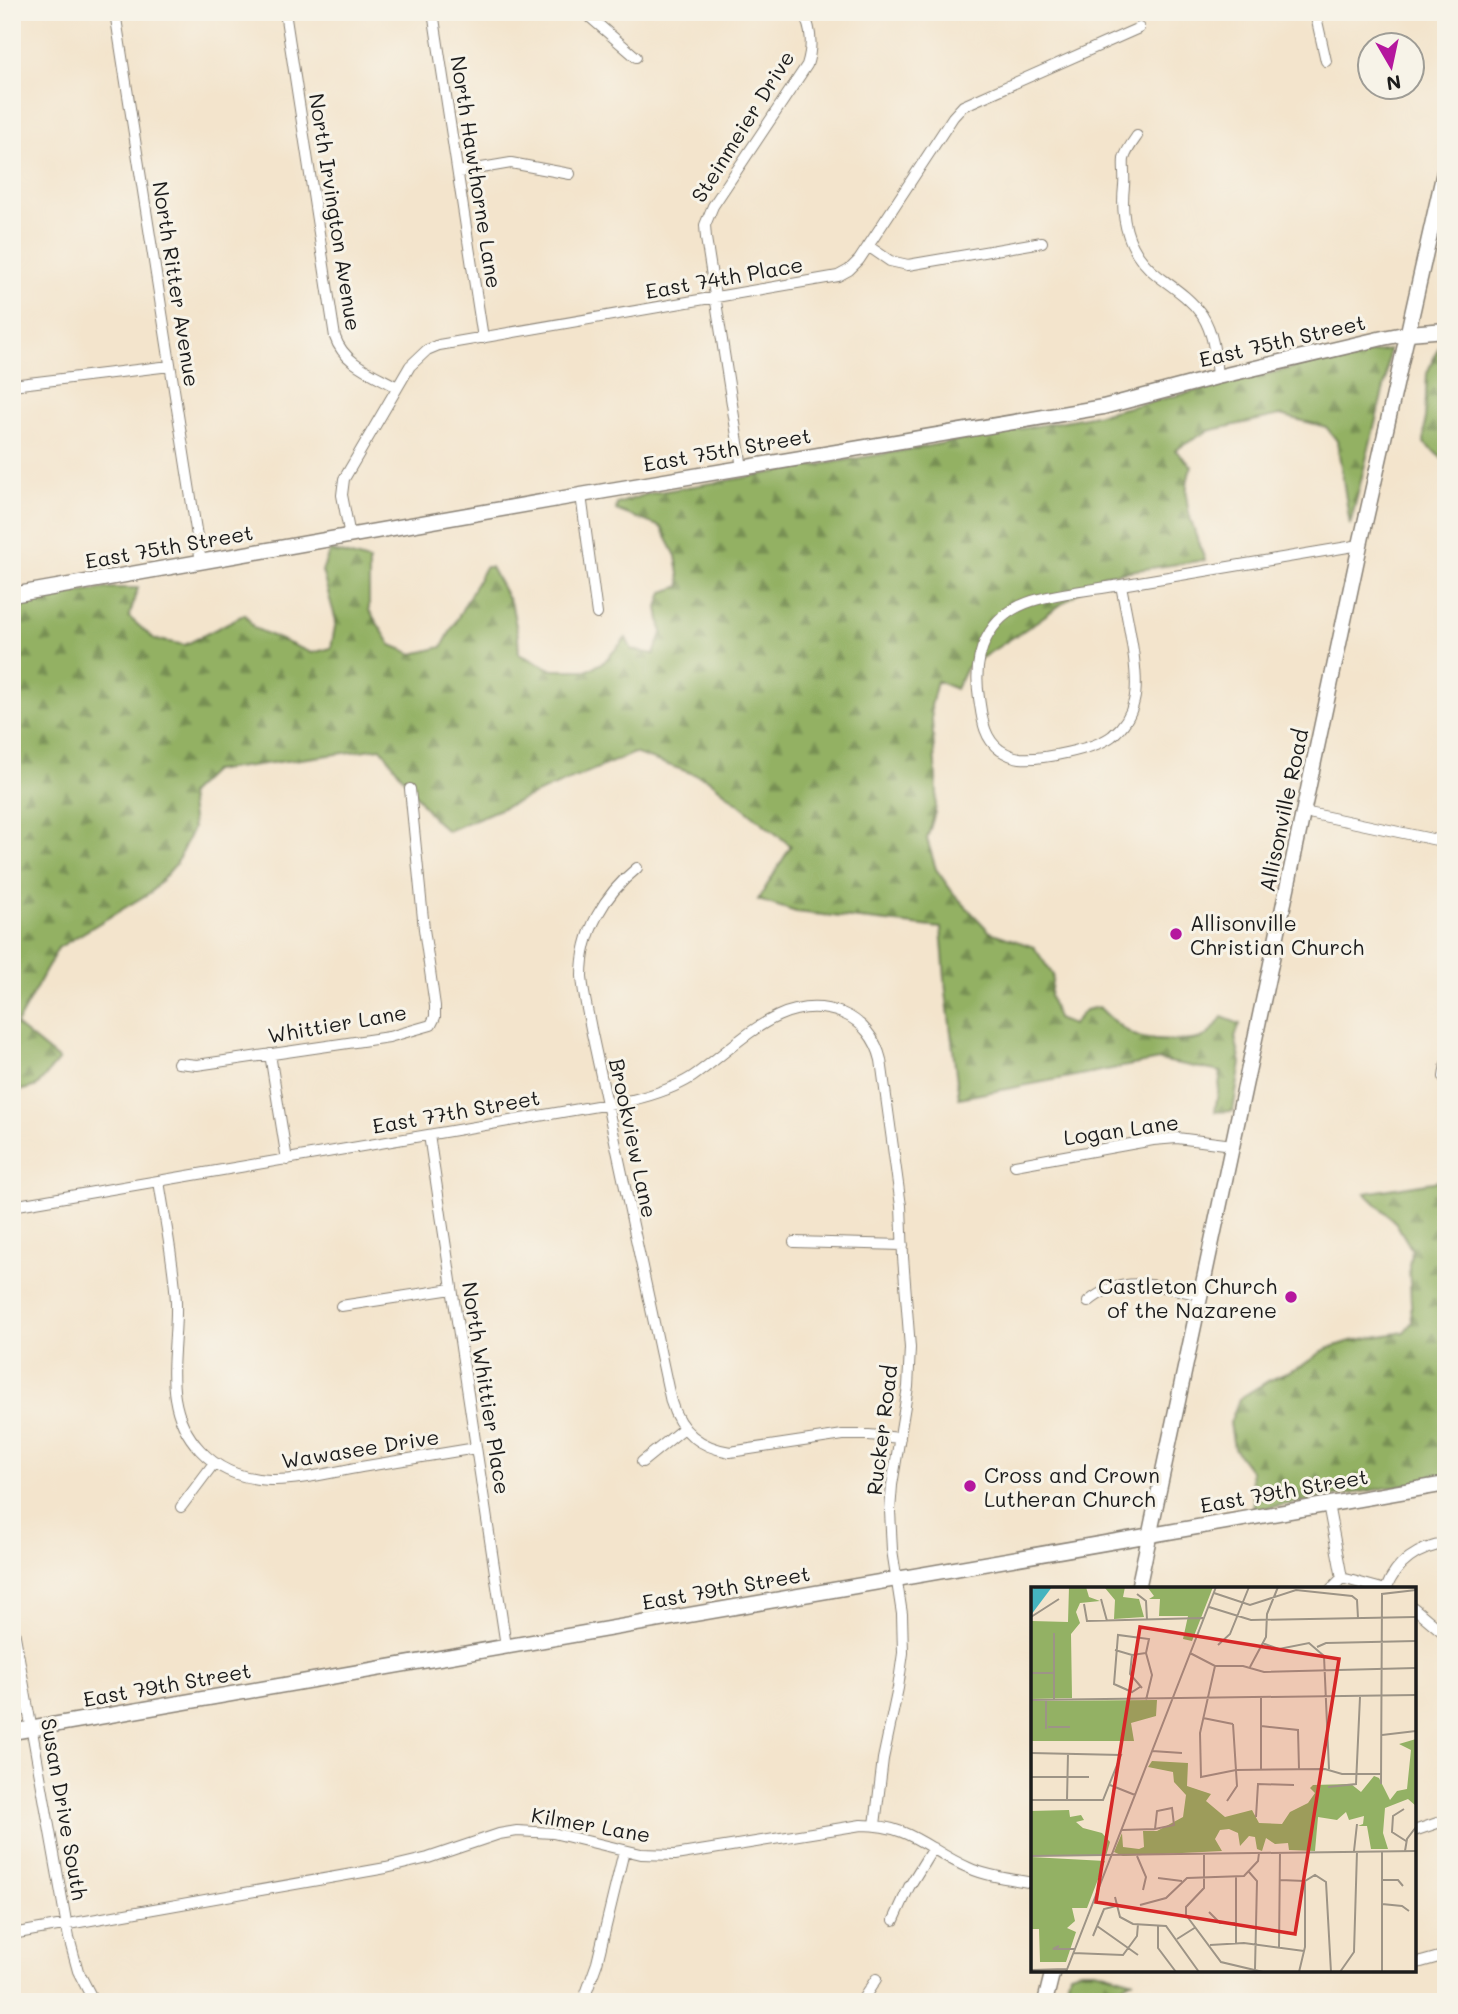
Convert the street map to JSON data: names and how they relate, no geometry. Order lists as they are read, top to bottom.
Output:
{
  "streets": {
    "street": [
      "Steinmeier Drive",
      "North Hawthorne Lane",
      "North Irvington Avenue",
      "East 74th Place",
      "North Ritter Avenue",
      "East 75th Street",
      "Allisonville Road",
      "Whittier Lane",
      "East 77th Street",
      "Logan Lane",
      "Brookview Lane",
      "North Whittier Place",
      "Rucker Road",
      "Wawasee Drive",
      "East 79th Street",
      "Susan Drive South",
      "Kilmer Lane"
    ]
  },
  "crossings": [
    ["Steinmeier Drive", "East 74th Place"],
    ["Steinmeier Drive", "East 75th Street"],
    ["North Hawthorne Lane", "East 74th Place"],
    ["North Irvington Avenue", "East 74th Place"],
    ["East 74th Place", "East 75th Street"],
    ["North Ritter Avenue", "East 75th Street"],
    ["East 75th Street", "Allisonville Road"],
    ["Allisonville Road", "Logan Lane"],
    ["Allisonville Road", "East 79th Street"],
    ["East 77th Street", "Brookview Lane"],
    ["East 77th Street", "North Whittier Place"],
    ["East 77th Street", "Rucker Road"],
    ["East 77th Street", "Wawasee Drive"],
    ["North Whittier Place", "Wawasee Drive"],
    ["North Whittier Place", "East 79th Street"],
    ["Rucker Road", "East 79th Street"],
    ["Rucker Road", "Kilmer Lane"],
    ["East 79th Street", "Susan Drive South"],
    ["Susan Drive South", "Kilmer Lane"]
  ],
  "places": ["Allisonville Christian Church", "Castleton Church of the Nazarene", "Cross and Crown Lutheran Church"],
  "north": "bottom"
}
